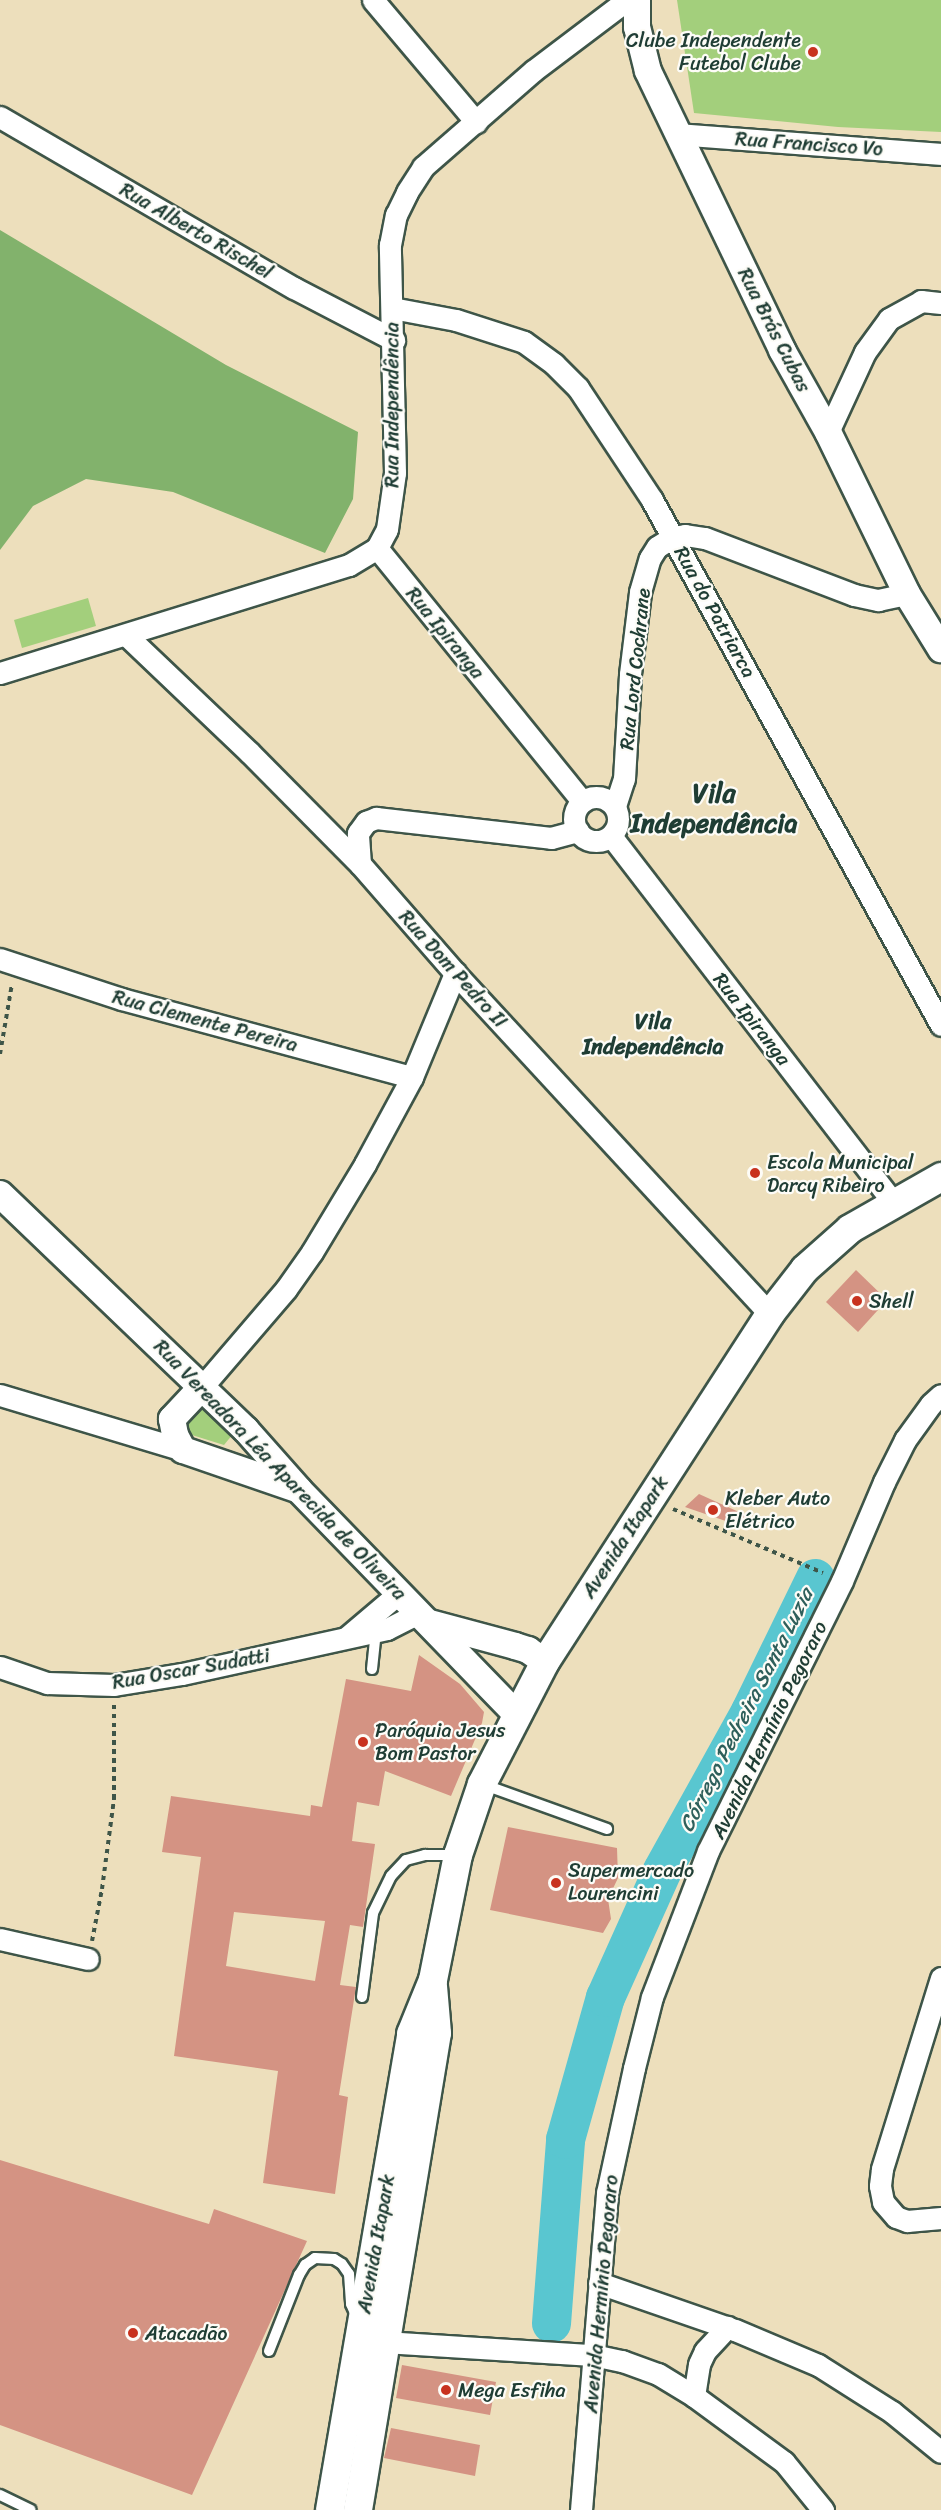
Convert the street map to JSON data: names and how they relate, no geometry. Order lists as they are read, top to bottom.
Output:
{
  "streets": {
    "main road": ["Avenida Itapark"],
    "street": [
      "Rua Francisco Vo",
      "Rua Alberto Rischel",
      "Rua Brás Cubas",
      "Rua Independência",
      "Rua do Patriarca",
      "Rua Ipiranga",
      "Rua Lord Cochrane",
      "Rua Dom Pedro II",
      "Rua Clemente Pereira",
      "Rua Vereadora Léa Aparecida de Oliveira",
      "Rua Oscar Sudatti",
      "Avenida Hermínio Pegoraro"
    ]
  },
  "crossings": [
    ["Rua Francisco Vo", "Rua Brás Cubas"],
    ["Rua Alberto Rischel", "Rua Independência"],
    ["Rua Independência", "Rua do Patriarca"],
    ["Rua Independência", "Rua Ipiranga"],
    ["Rua do Patriarca", "Rua Lord Cochrane"],
    ["Rua Ipiranga", "Rua Lord Cochrane"],
    ["Rua Ipiranga", "Avenida Itapark"],
    ["Rua Dom Pedro II", "Avenida Itapark"],
    ["Rua Vereadora Léa Aparecida de Oliveira", "Avenida Itapark"],
    ["Rua Vereadora Léa Aparecida de Oliveira", "Rua Oscar Sudatti"]
  ],
  "districts": ["Vila Independência", "Vila Independência"],
  "water": ["Córrego Pedreira Santa Luzia"],
  "places": [
    "Clube Independente Futebol Clube",
    "Escola Municipal Darcy Ribeiro",
    "Shell",
    "Kleber Auto Elétrico",
    "Paróquia Jesus Bom Pastor",
    "Supermercado Lourencini",
    "Atacadão",
    "Mega Esfiha"
  ]
}
